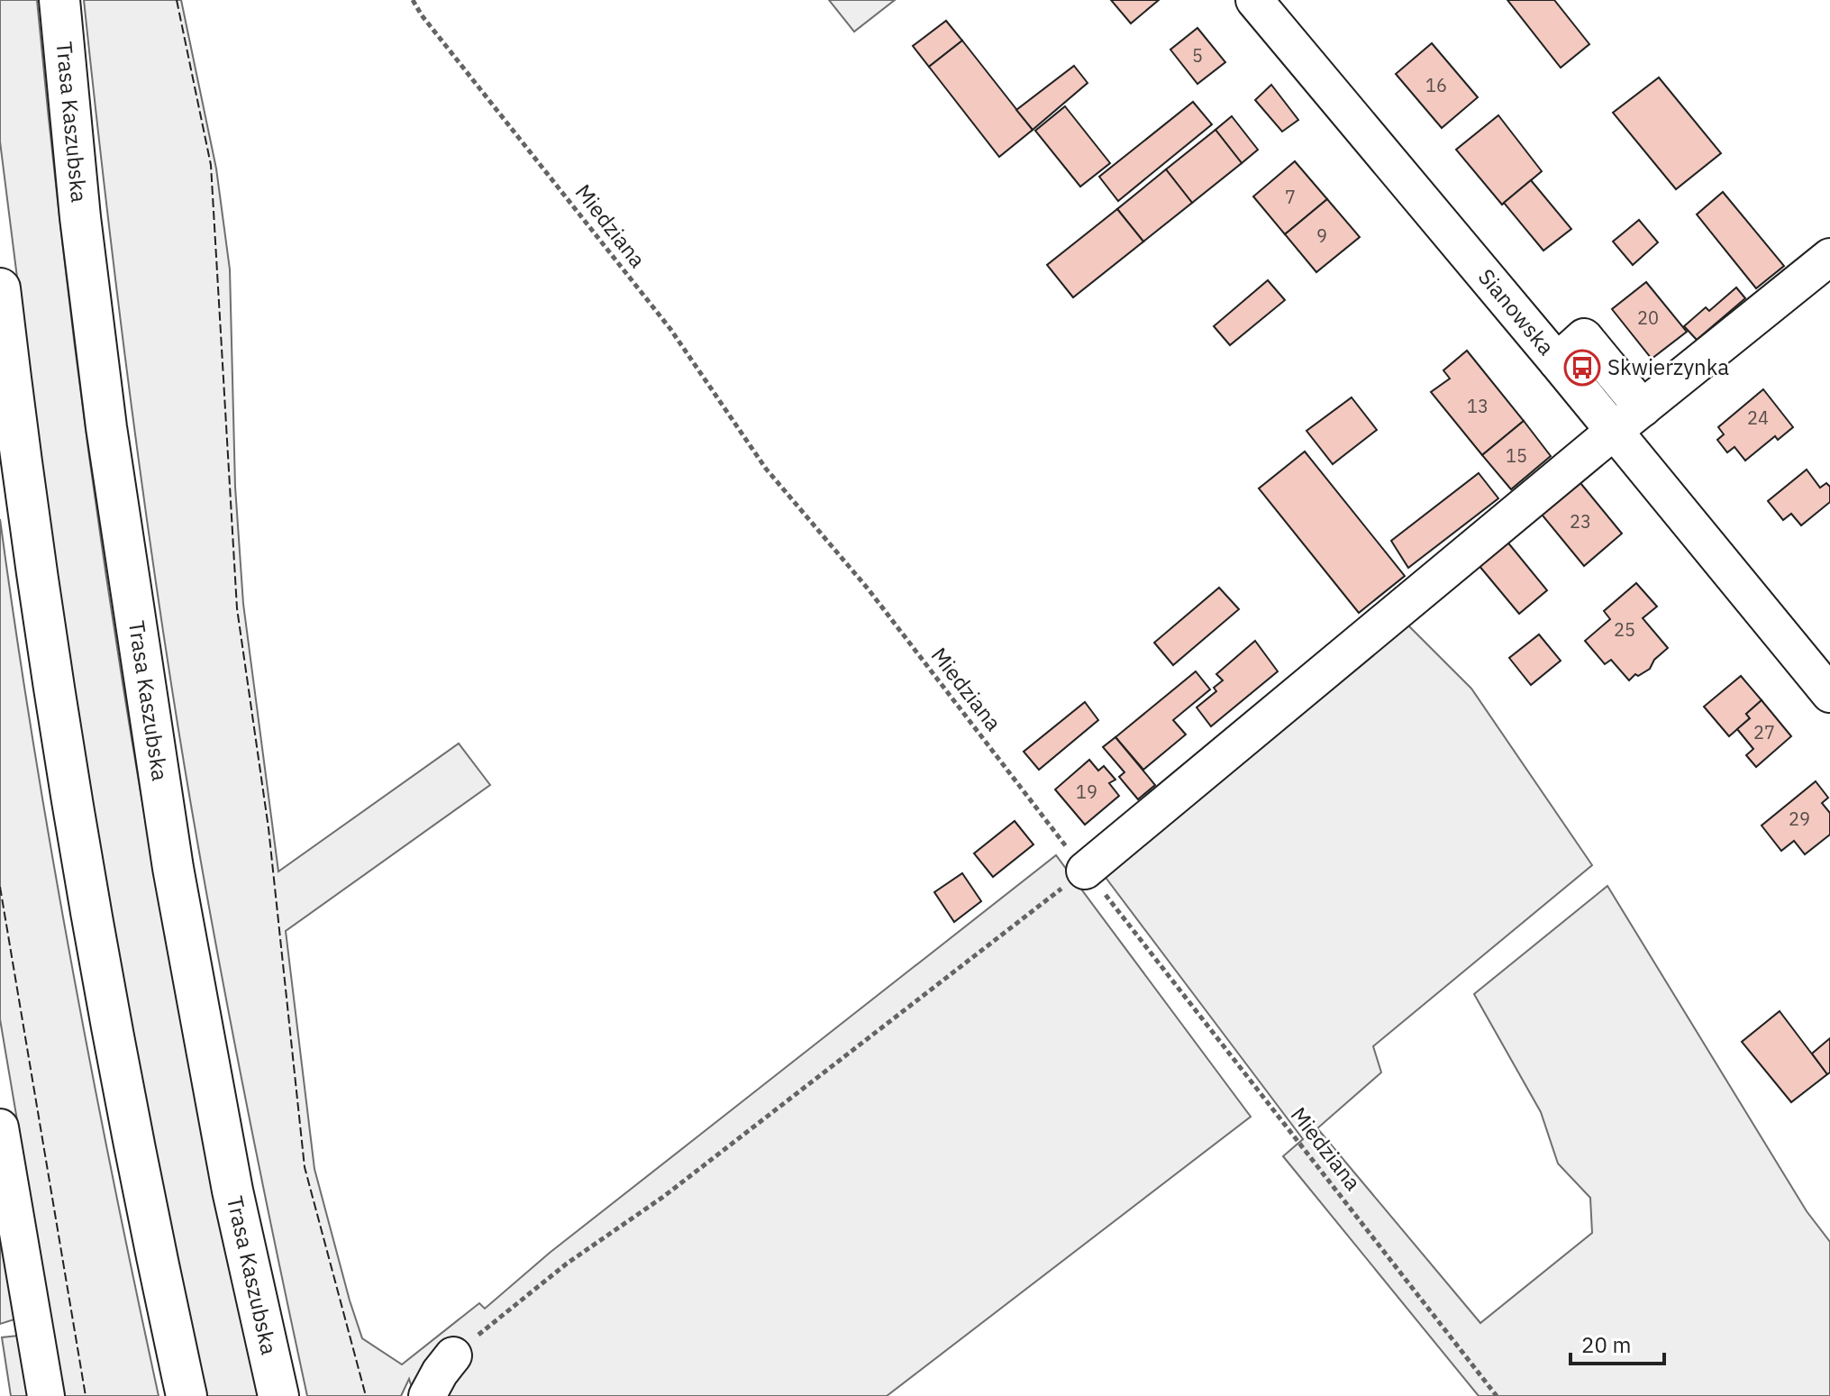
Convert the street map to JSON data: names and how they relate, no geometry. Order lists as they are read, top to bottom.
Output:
{
  "streets": {
    "highway": ["Trasa Kaszubska"],
    "street": ["Sianowska"],
    "path": ["Miedziana"]
  },
  "places": {
    "bus stop": ["Skwierzynka"]
  },
  "house_numbers": [
    "5",
    "16",
    "7",
    "9",
    "20",
    "13",
    "24",
    "15",
    "23",
    "25",
    "27",
    "19",
    "29"
  ],
  "scale_bar": "20 m"
}
